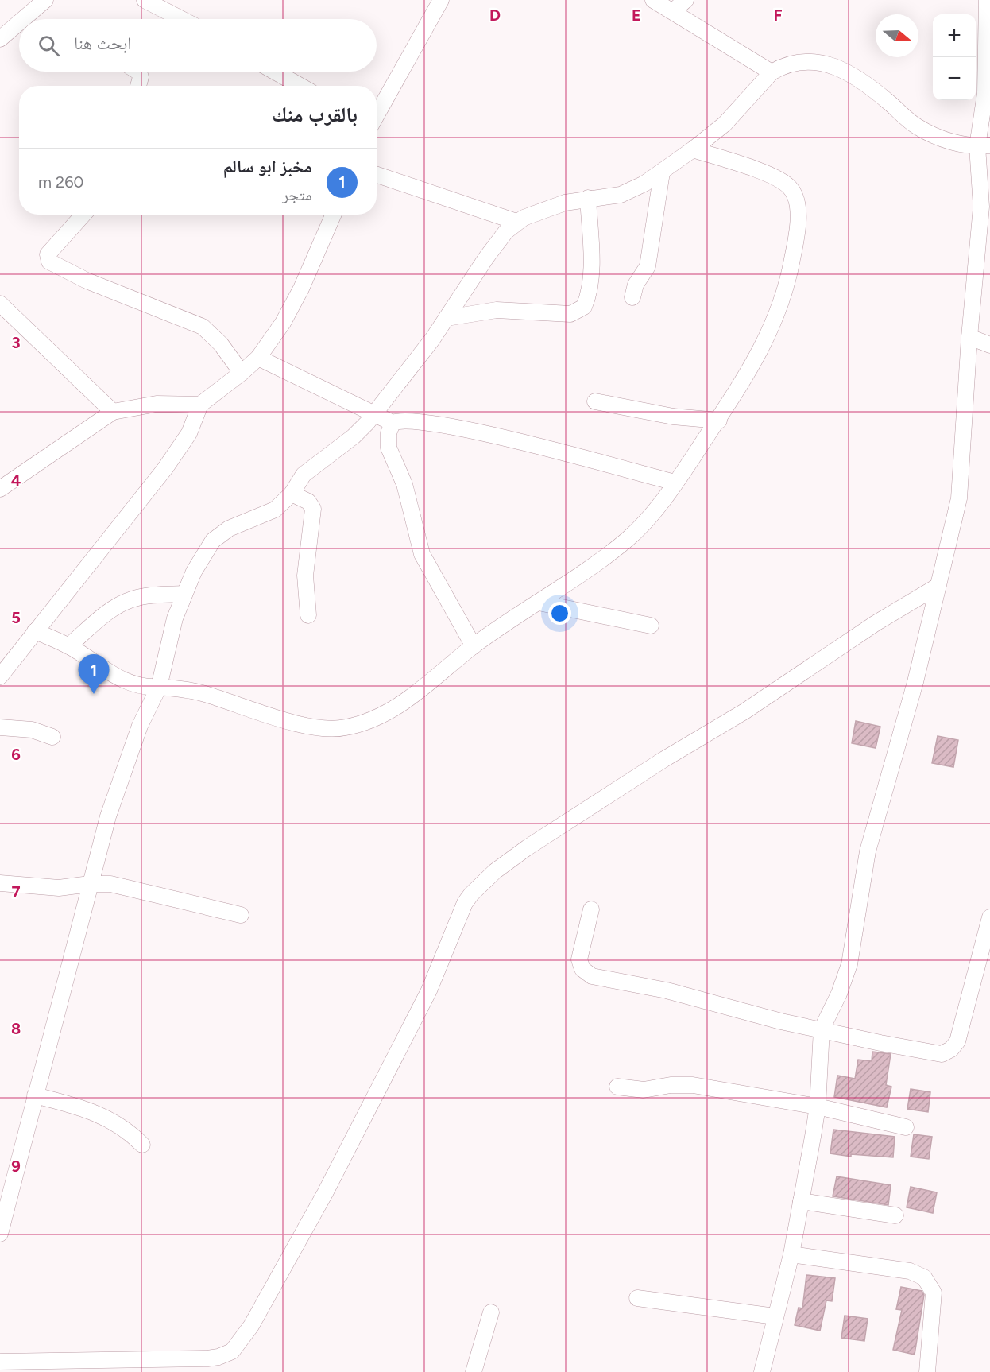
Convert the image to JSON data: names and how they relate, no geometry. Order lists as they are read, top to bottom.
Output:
{
  "north": "right",
  "page": {
    "map_buttons": ["+", "−"],
    "search": "ابحث هنا",
    "heading": "بالقرب منك",
    "list": [
      {
        "mark": "1",
        "name": "مخبز ابو سالم",
        "note": "متجر",
        "value": "260 m"
      }
    ],
    "pins": "1"
  },
  "grid": {
    "columns": ["D", "E", "F"],
    "rows": [
      "3",
      "4",
      "5",
      "6",
      "7",
      "8",
      "9"
    ]
  }
}
